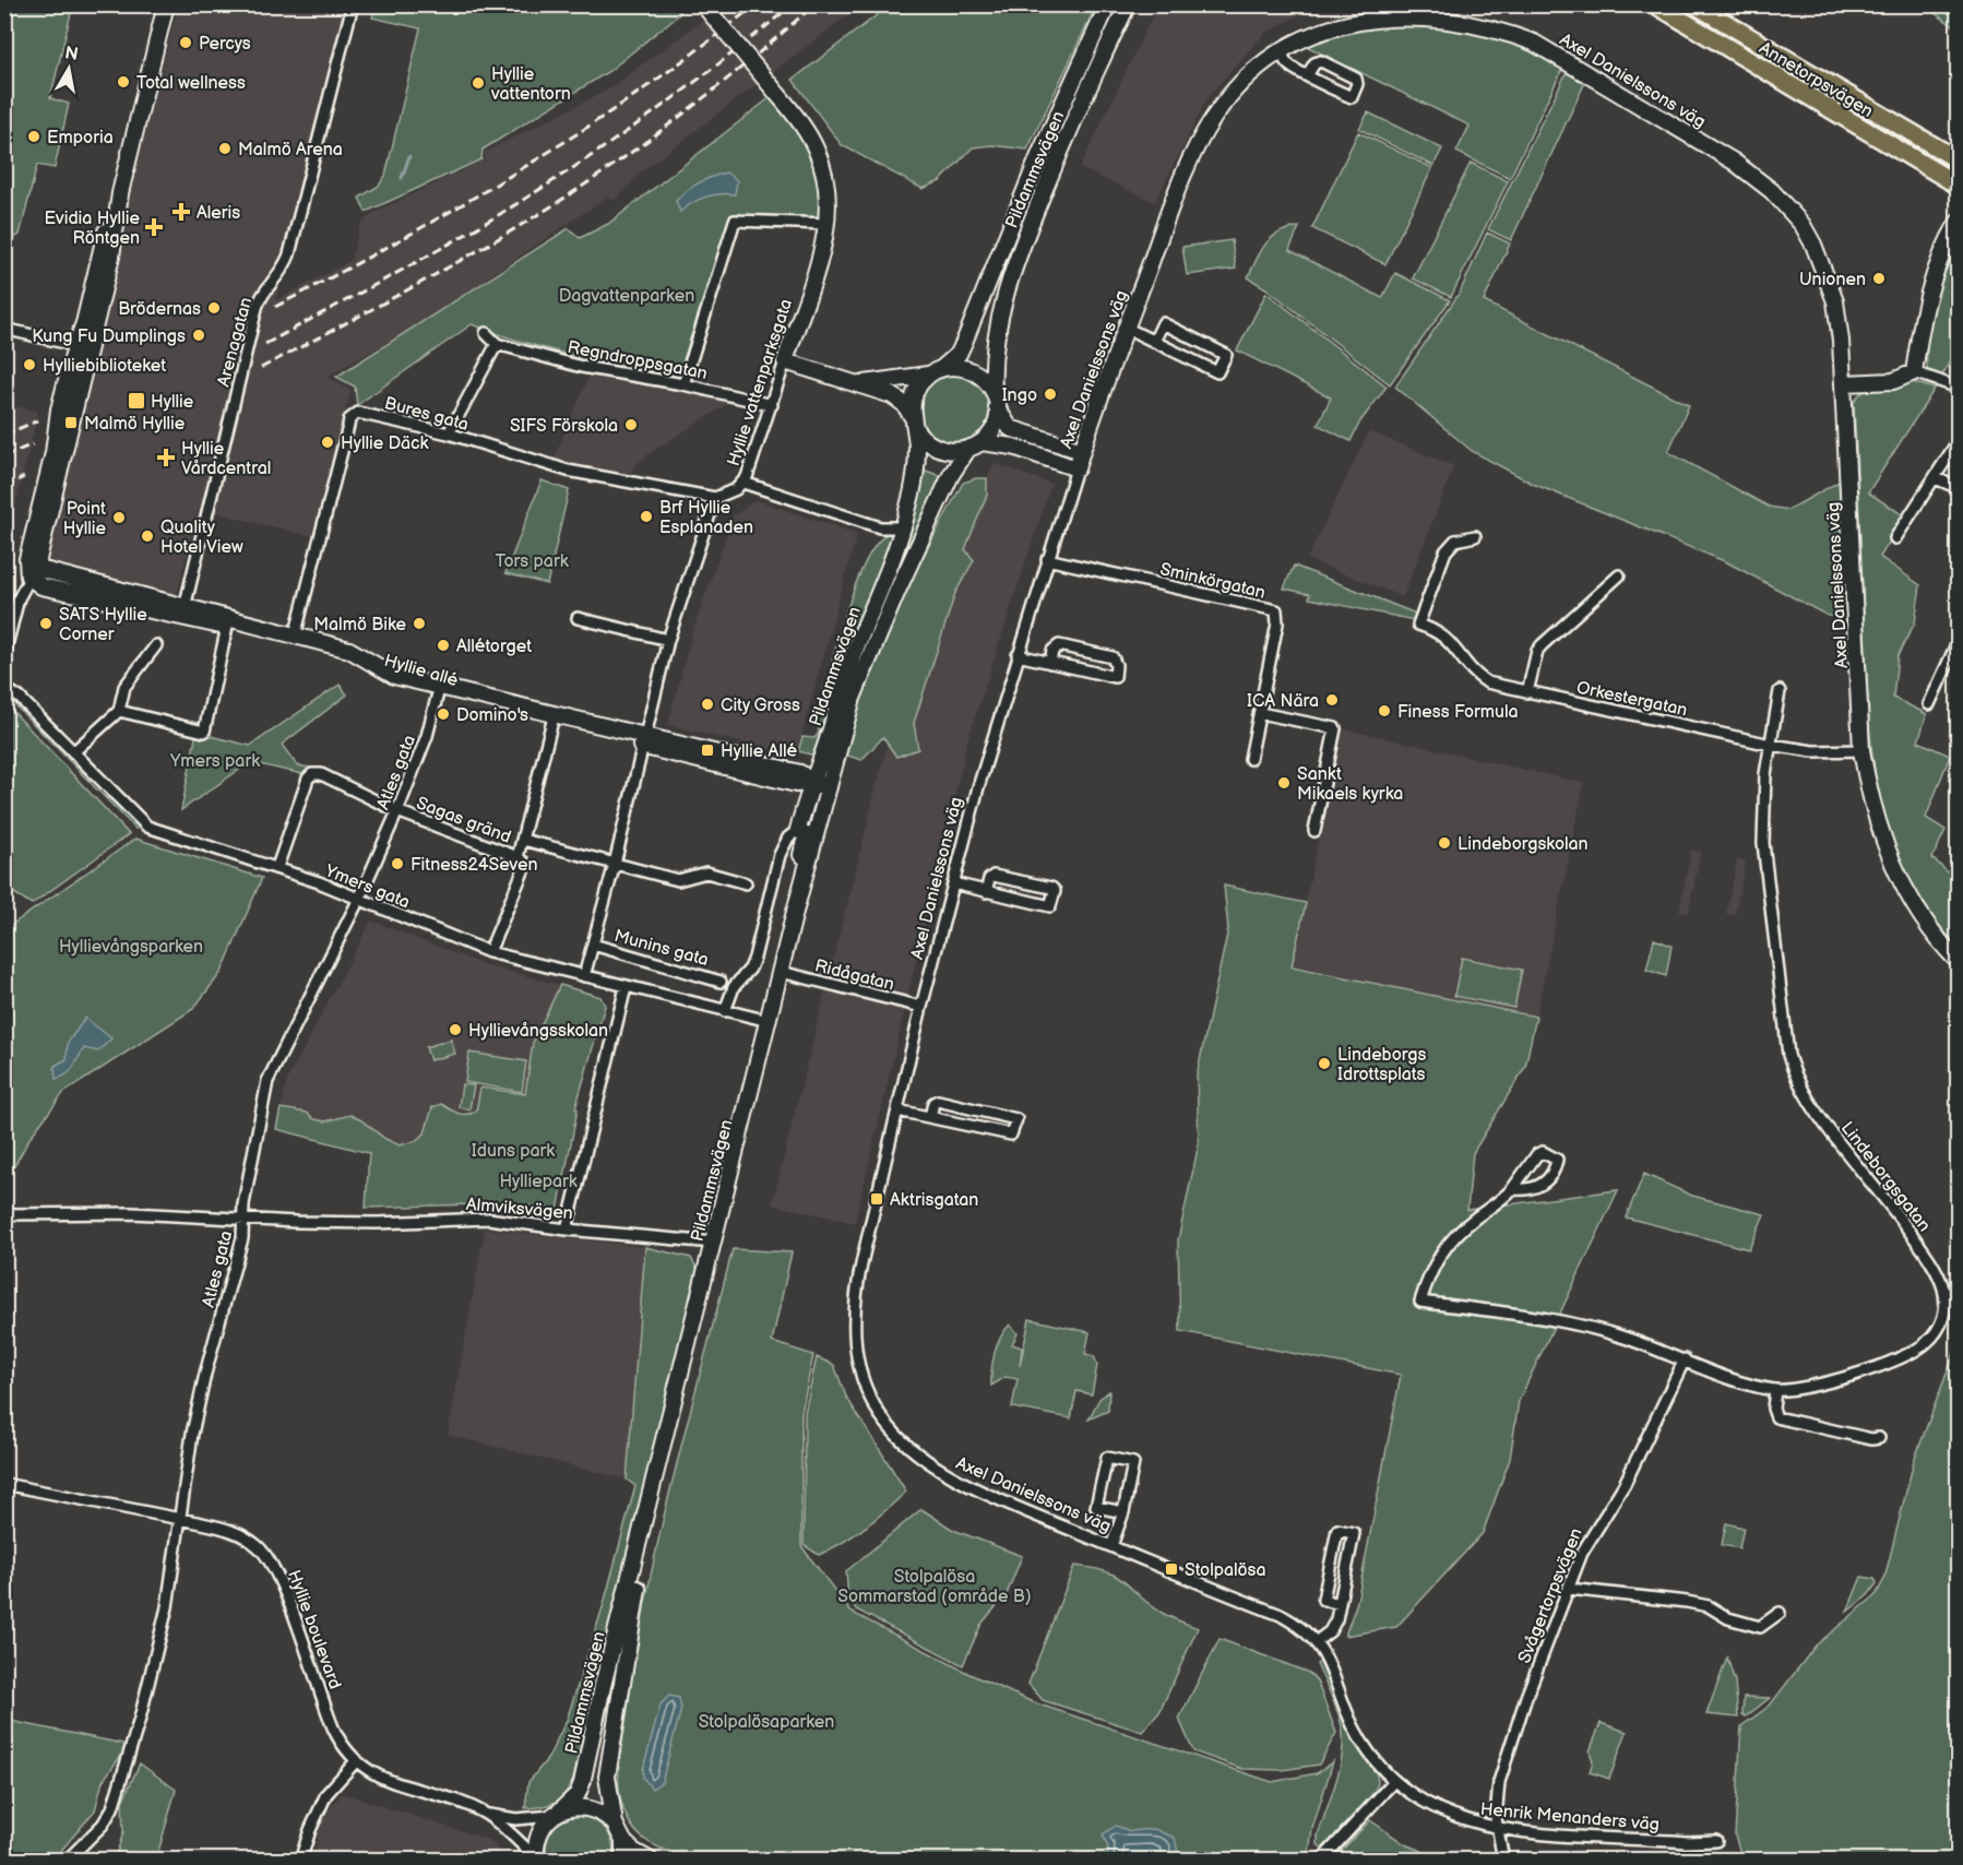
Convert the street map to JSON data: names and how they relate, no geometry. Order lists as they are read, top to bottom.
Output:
{
  "streets": {
    "main road": ["Annetorpsvägen"],
    "street": [
      "Axel Danielssons väg",
      "Pildammsvägen",
      "Arenagatan",
      "Regndroppsgatan",
      "Hyllie vattenparksgata",
      "Bures gata",
      "Sminkörgatan",
      "Hyllie allé",
      "Orkestergatan",
      "Atles gata",
      "Sagas gränd",
      "Ymers gata",
      "Munins gata",
      "Ridågatan",
      "Lindeborgsgatan",
      "Almviksvägen",
      "Svågertorpsvägen",
      "Hyllie boulevard",
      "Henrik Menanders väg"
    ]
  },
  "crossings": [
    ["Axel Danielssons väg", "Sminkörgatan"],
    ["Axel Danielssons väg", "Orkestergatan"],
    ["Axel Danielssons väg", "Ridågatan"],
    ["Axel Danielssons väg", "Henrik Menanders väg"],
    ["Pildammsvägen", "Hyllie allé"],
    ["Pildammsvägen", "Ymers gata"],
    ["Pildammsvägen", "Ridågatan"],
    ["Pildammsvägen", "Almviksvägen"],
    ["Pildammsvägen", "Hyllie boulevard"],
    ["Arenagatan", "Hyllie allé"],
    ["Regndroppsgatan", "Hyllie vattenparksgata"],
    ["Hyllie vattenparksgata", "Bures gata"],
    ["Bures gata", "Hyllie allé"],
    ["Hyllie allé", "Atles gata"],
    ["Hyllie allé", "Sagas gränd"],
    ["Orkestergatan", "Lindeborgsgatan"],
    ["Atles gata", "Sagas gränd"],
    ["Atles gata", "Ymers gata"],
    ["Atles gata", "Almviksvägen"],
    ["Atles gata", "Hyllie boulevard"],
    ["Sagas gränd", "Ymers gata"],
    ["Lindeborgsgatan", "Svågertorpsvägen"],
    ["Svågertorpsvägen", "Henrik Menanders väg"]
  ],
  "parks": [
    "Dagvattenparken",
    "Tors park",
    "Ymers park",
    "Hyllievångsparken",
    "Iduns park",
    "Hylliepark",
    "Stolpalösa Sommarstad (område B)",
    "Stolpalösaparken"
  ],
  "places": {
    "other": [
      "Percys",
      "Total wellness",
      "Hyllie vattentorn",
      "Emporia",
      "Malmö Arena",
      "Unionen",
      "Brödernas",
      "Kung Fu Dumplings",
      "Hylliebiblioteket",
      "Ingo",
      "SIFS Förskola",
      "Hyllie Däck",
      "Brf Hyllie Esplanaden",
      "Point Hyllie",
      "Quality Hotel View",
      "SATS Hyllie Corner",
      "Malmö Bike",
      "Allétorget",
      "ICA Nära",
      "City Gross",
      "Finess Formula",
      "Domino's",
      "Sankt Mikaels kyrka",
      "Lindeborgskolan",
      "Fitness24Seven",
      "Hyllievångsskolan",
      "Lindeborgs Idrottsplats"
    ],
    "health": ["Aleris", "Evidia Hyllie Röntgen", "Hyllie Vårdcentral"],
    "transit": [
      "Hyllie",
      "Malmö Hyllie",
      "Hyllie Allé",
      "Aktrisgatan",
      "Stolpalösa"
    ]
  },
  "north": "top"
}
